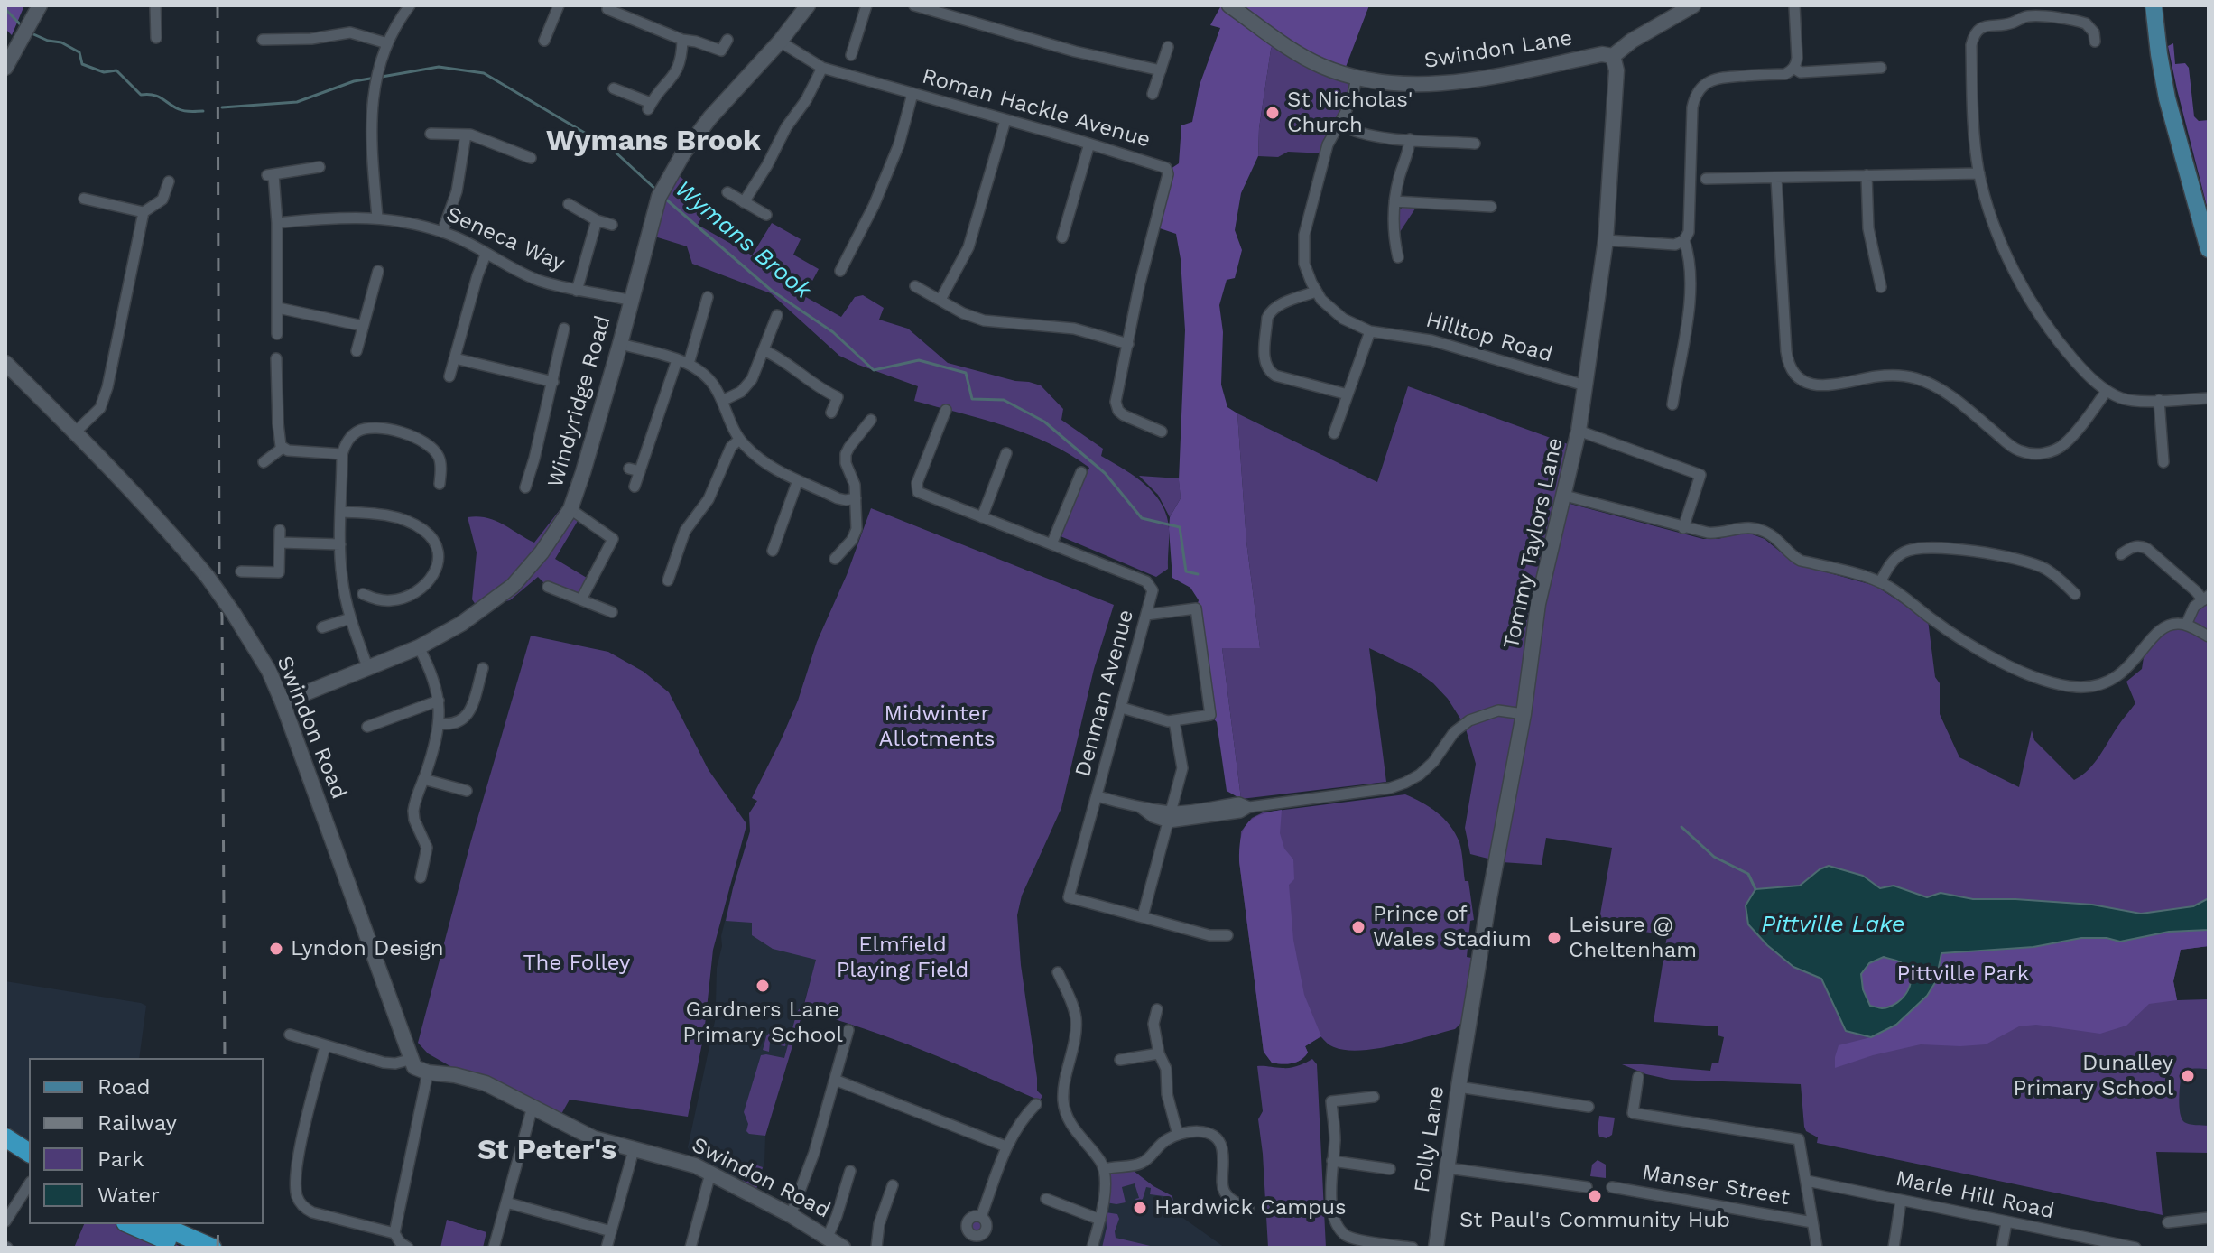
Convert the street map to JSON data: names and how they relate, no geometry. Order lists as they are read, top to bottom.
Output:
{
  "streets": {
    "street": [
      "Swindon Lane",
      "Roman Hackle Avenue",
      "Seneca Way",
      "Hilltop Road",
      "Windyridge Road",
      "Tommy Taylors Lane",
      "Denman Avenue",
      "Swindon Road",
      "Folly Lane",
      "Manser Street",
      "Marle Hill Road"
    ]
  },
  "crossings": [
    ["Swindon Lane", "Tommy Taylors Lane"],
    ["Roman Hackle Avenue", "Windyridge Road"],
    ["Seneca Way", "Windyridge Road"],
    ["Hilltop Road", "Tommy Taylors Lane"],
    ["Windyridge Road", "Swindon Road"],
    ["Tommy Taylors Lane", "Folly Lane"]
  ],
  "districts": ["Wymans Brook", "St Peter's"],
  "water": ["Wymans Brook", "Pittville Lake"],
  "parks": [
    "Midwinter Allotments",
    "Elmfield Playing Field",
    "The Folley",
    "Pittville Park"
  ],
  "places": [
    "St Nicholas' Church",
    "Prince of Wales Stadium",
    "Leisure @ Cheltenham",
    "Lyndon Design",
    "Gardners Lane Primary School",
    "Dunalley Primary School",
    "St Paul's Community Hub",
    "Hardwick Campus"
  ],
  "legend": [
    "Road",
    "Railway",
    "Park",
    "Water"
  ]
}
